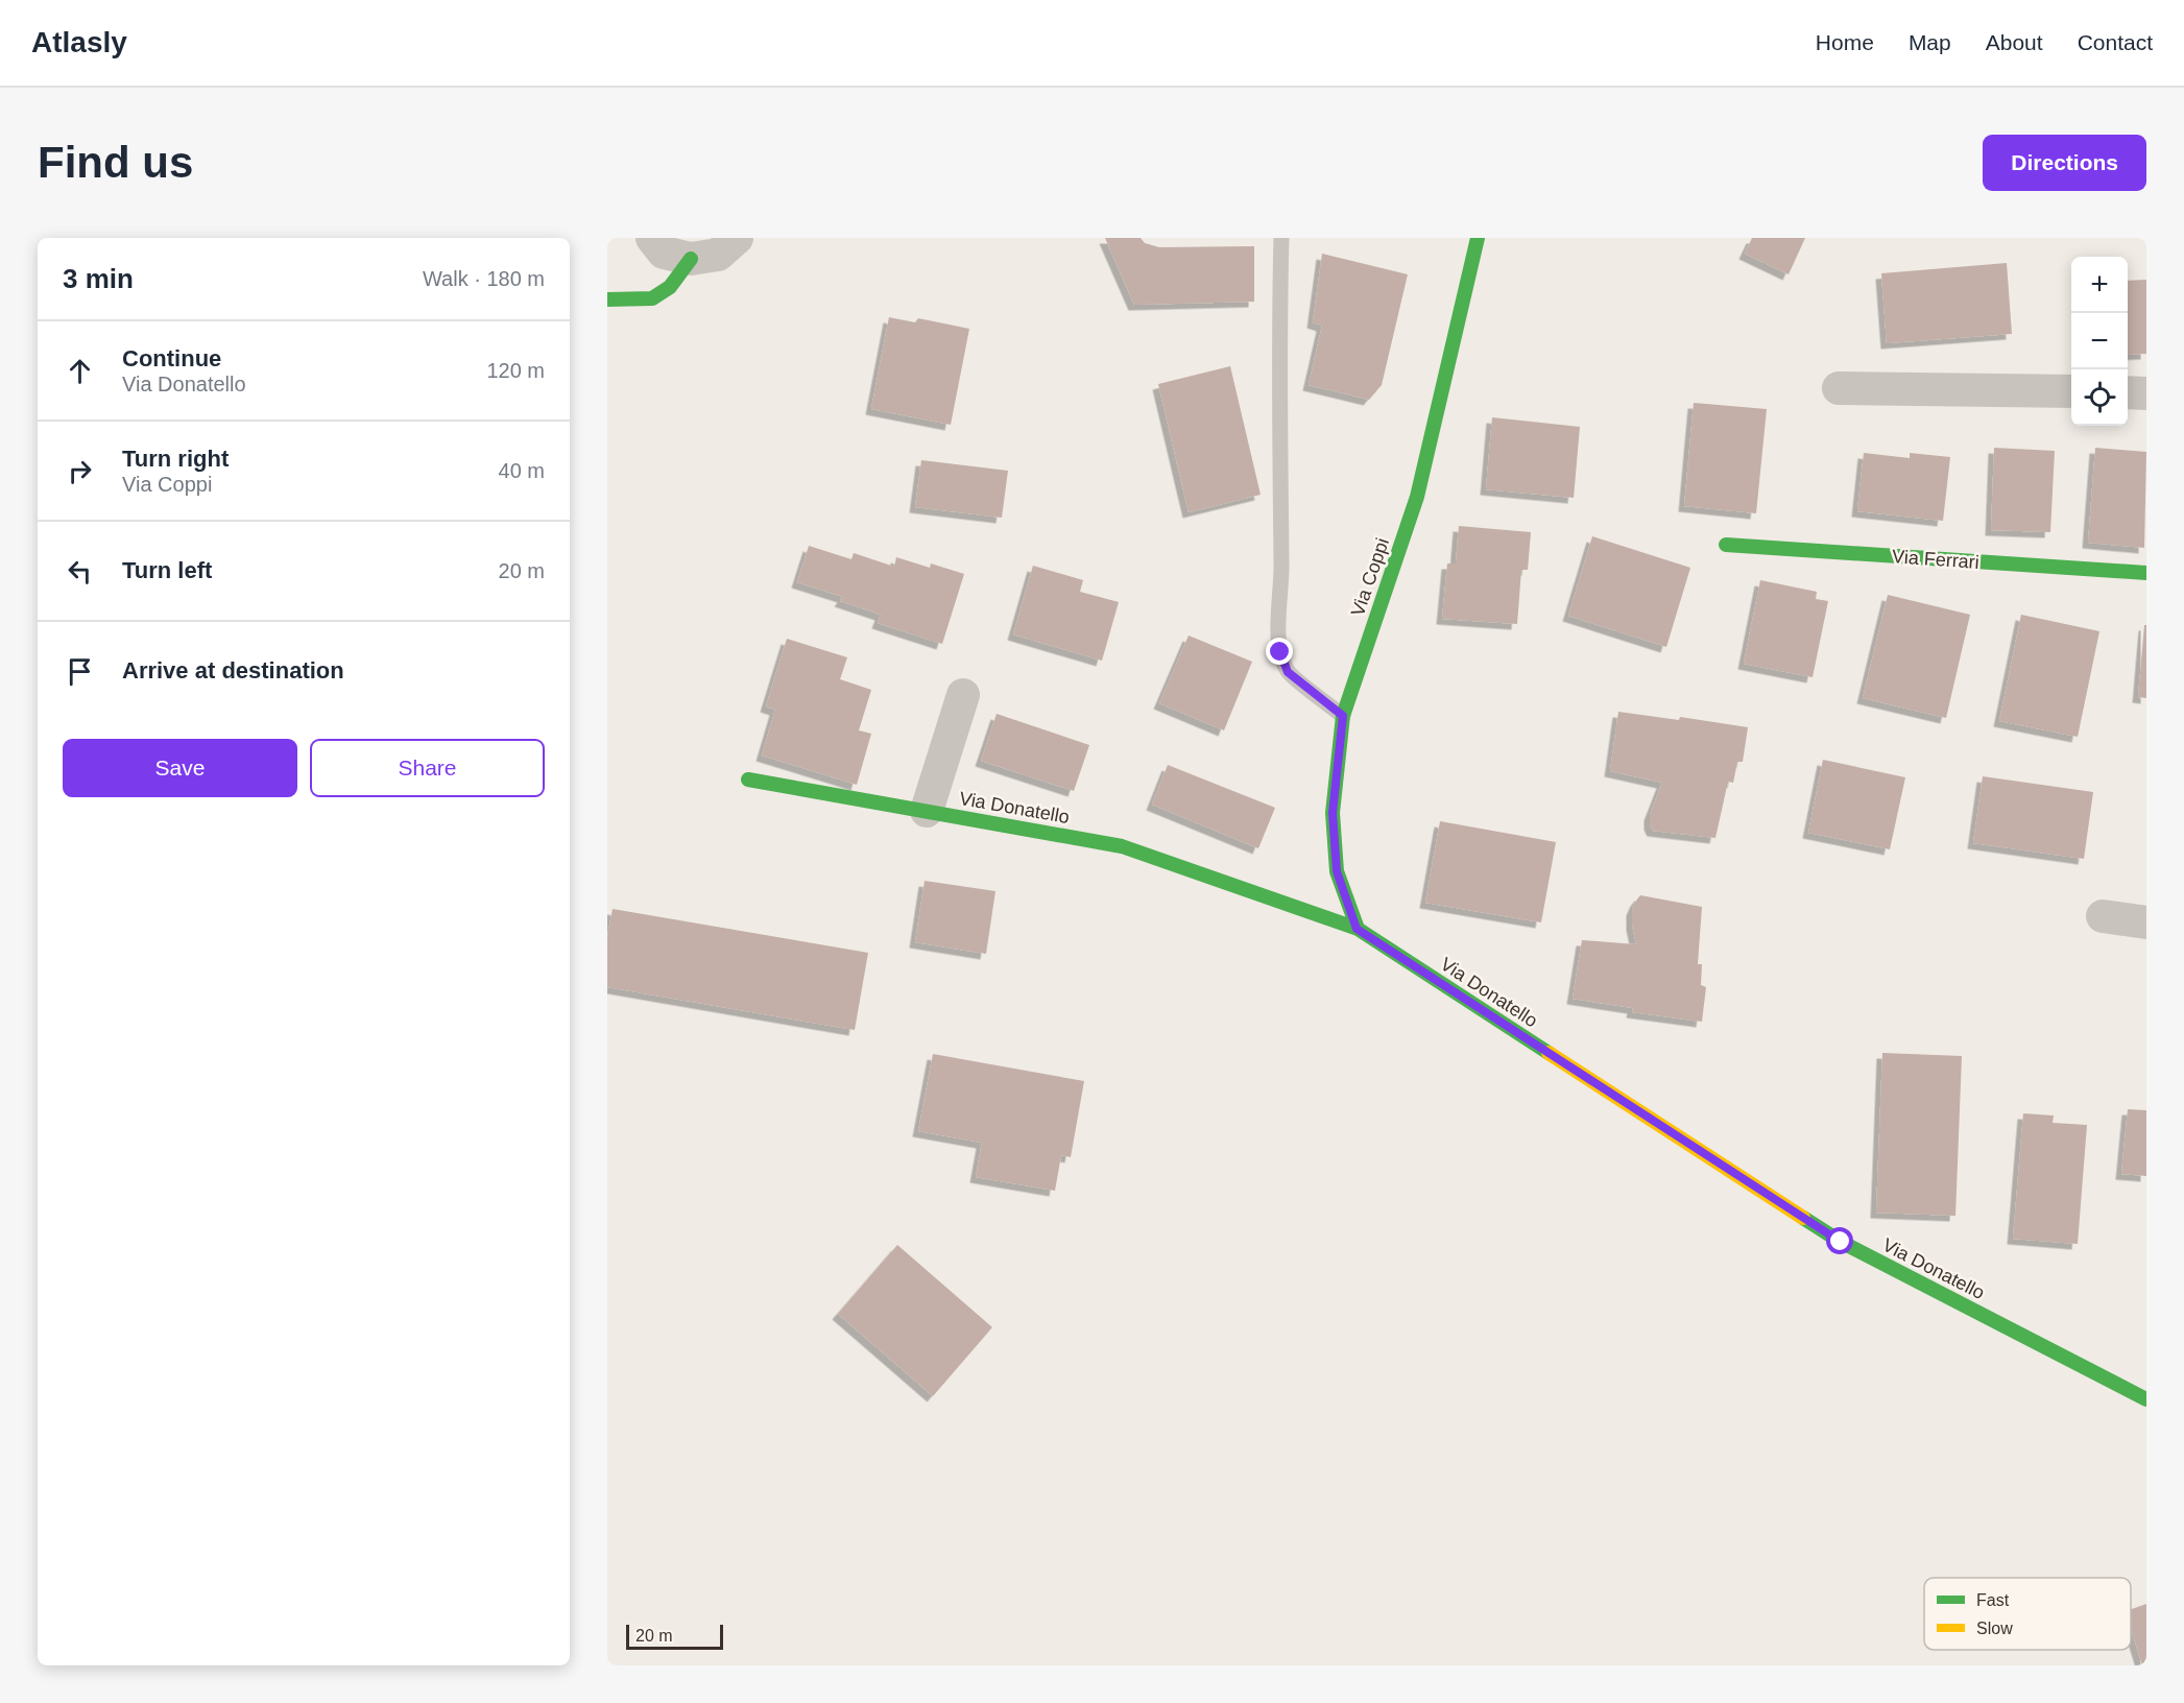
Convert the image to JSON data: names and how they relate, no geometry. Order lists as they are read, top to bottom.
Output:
{
  "streets": {
    "street": ["Via Ferrari", "Via Coppi", "Via Donatello"]
  },
  "crossings": [
    ["Via Coppi", "Via Donatello"]
  ],
  "legend": ["Fast", "Slow"],
  "scale_bar": "20 m",
  "page": {
    "header": "Atlasly",
    "nav": [
      "Home",
      "Map",
      "About",
      "Contact"
    ],
    "buttons": [
      "Directions",
      ["Save", "Share"]
    ],
    "title": "Find us",
    "heading": ["3 min", "Walk · 180 m"],
    "map_buttons": ["+", "−"],
    "list": [
      ["Continue", "Via Donatello", "120 m"],
      ["Turn right", "Via Coppi", "40 m"],
      ["Turn left", "20 m"],
      "Arrive at destination"
    ],
    "scale": "20 m"
  }
}
